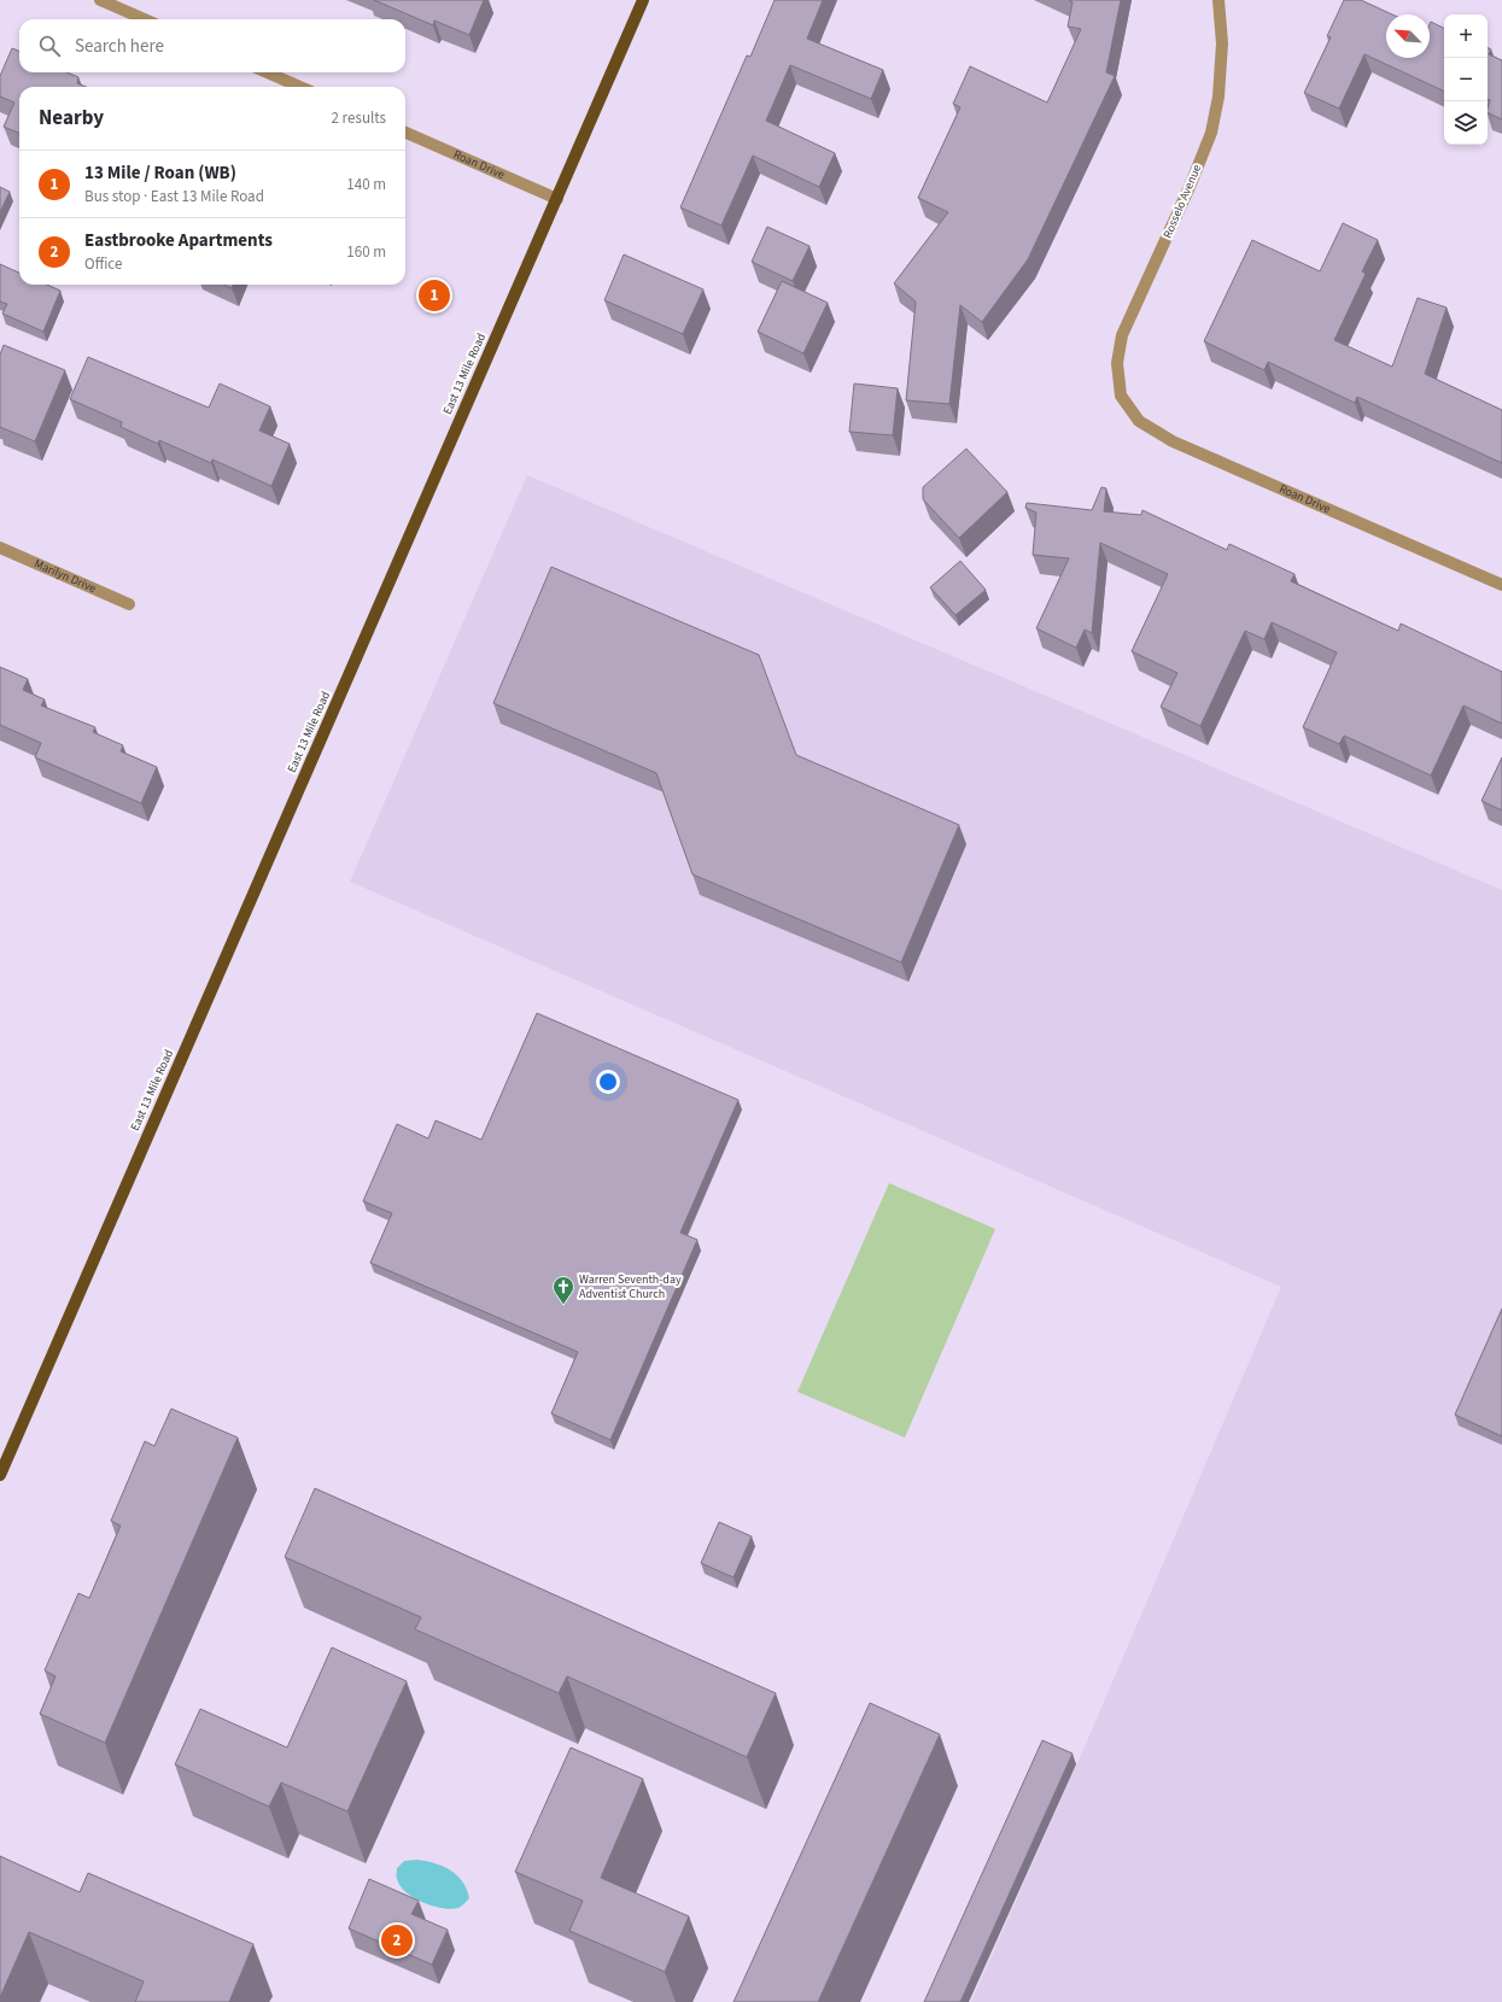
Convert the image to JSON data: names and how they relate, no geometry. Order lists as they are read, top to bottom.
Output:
{
  "streets": {
    "main road": ["East 13 Mile Road"],
    "street": ["Roan Drive", "Rosselo Avenue", "Marilyn Drive"]
  },
  "crossings": [
    ["Roan Drive", "Rosselo Avenue"],
    ["Roan Drive", "East 13 Mile Road"]
  ],
  "places": {
    "church": ["Warren Seventh-day Adventist Church"]
  },
  "north": "top left",
  "page": {
    "map_buttons": ["+", "−"],
    "search": "Search here",
    "heading": ["Nearby", "2 results"],
    "list": [
      {
        "mark": "1",
        "name": "13 Mile / Roan (WB)",
        "note": "Bus stop · East 13 Mile Road",
        "value": "140 m"
      },
      {
        "mark": "2",
        "name": "Eastbrooke Apartments",
        "note": "Office",
        "value": "160 m"
      }
    ],
    "pins": ["1", "2"]
  }
}
